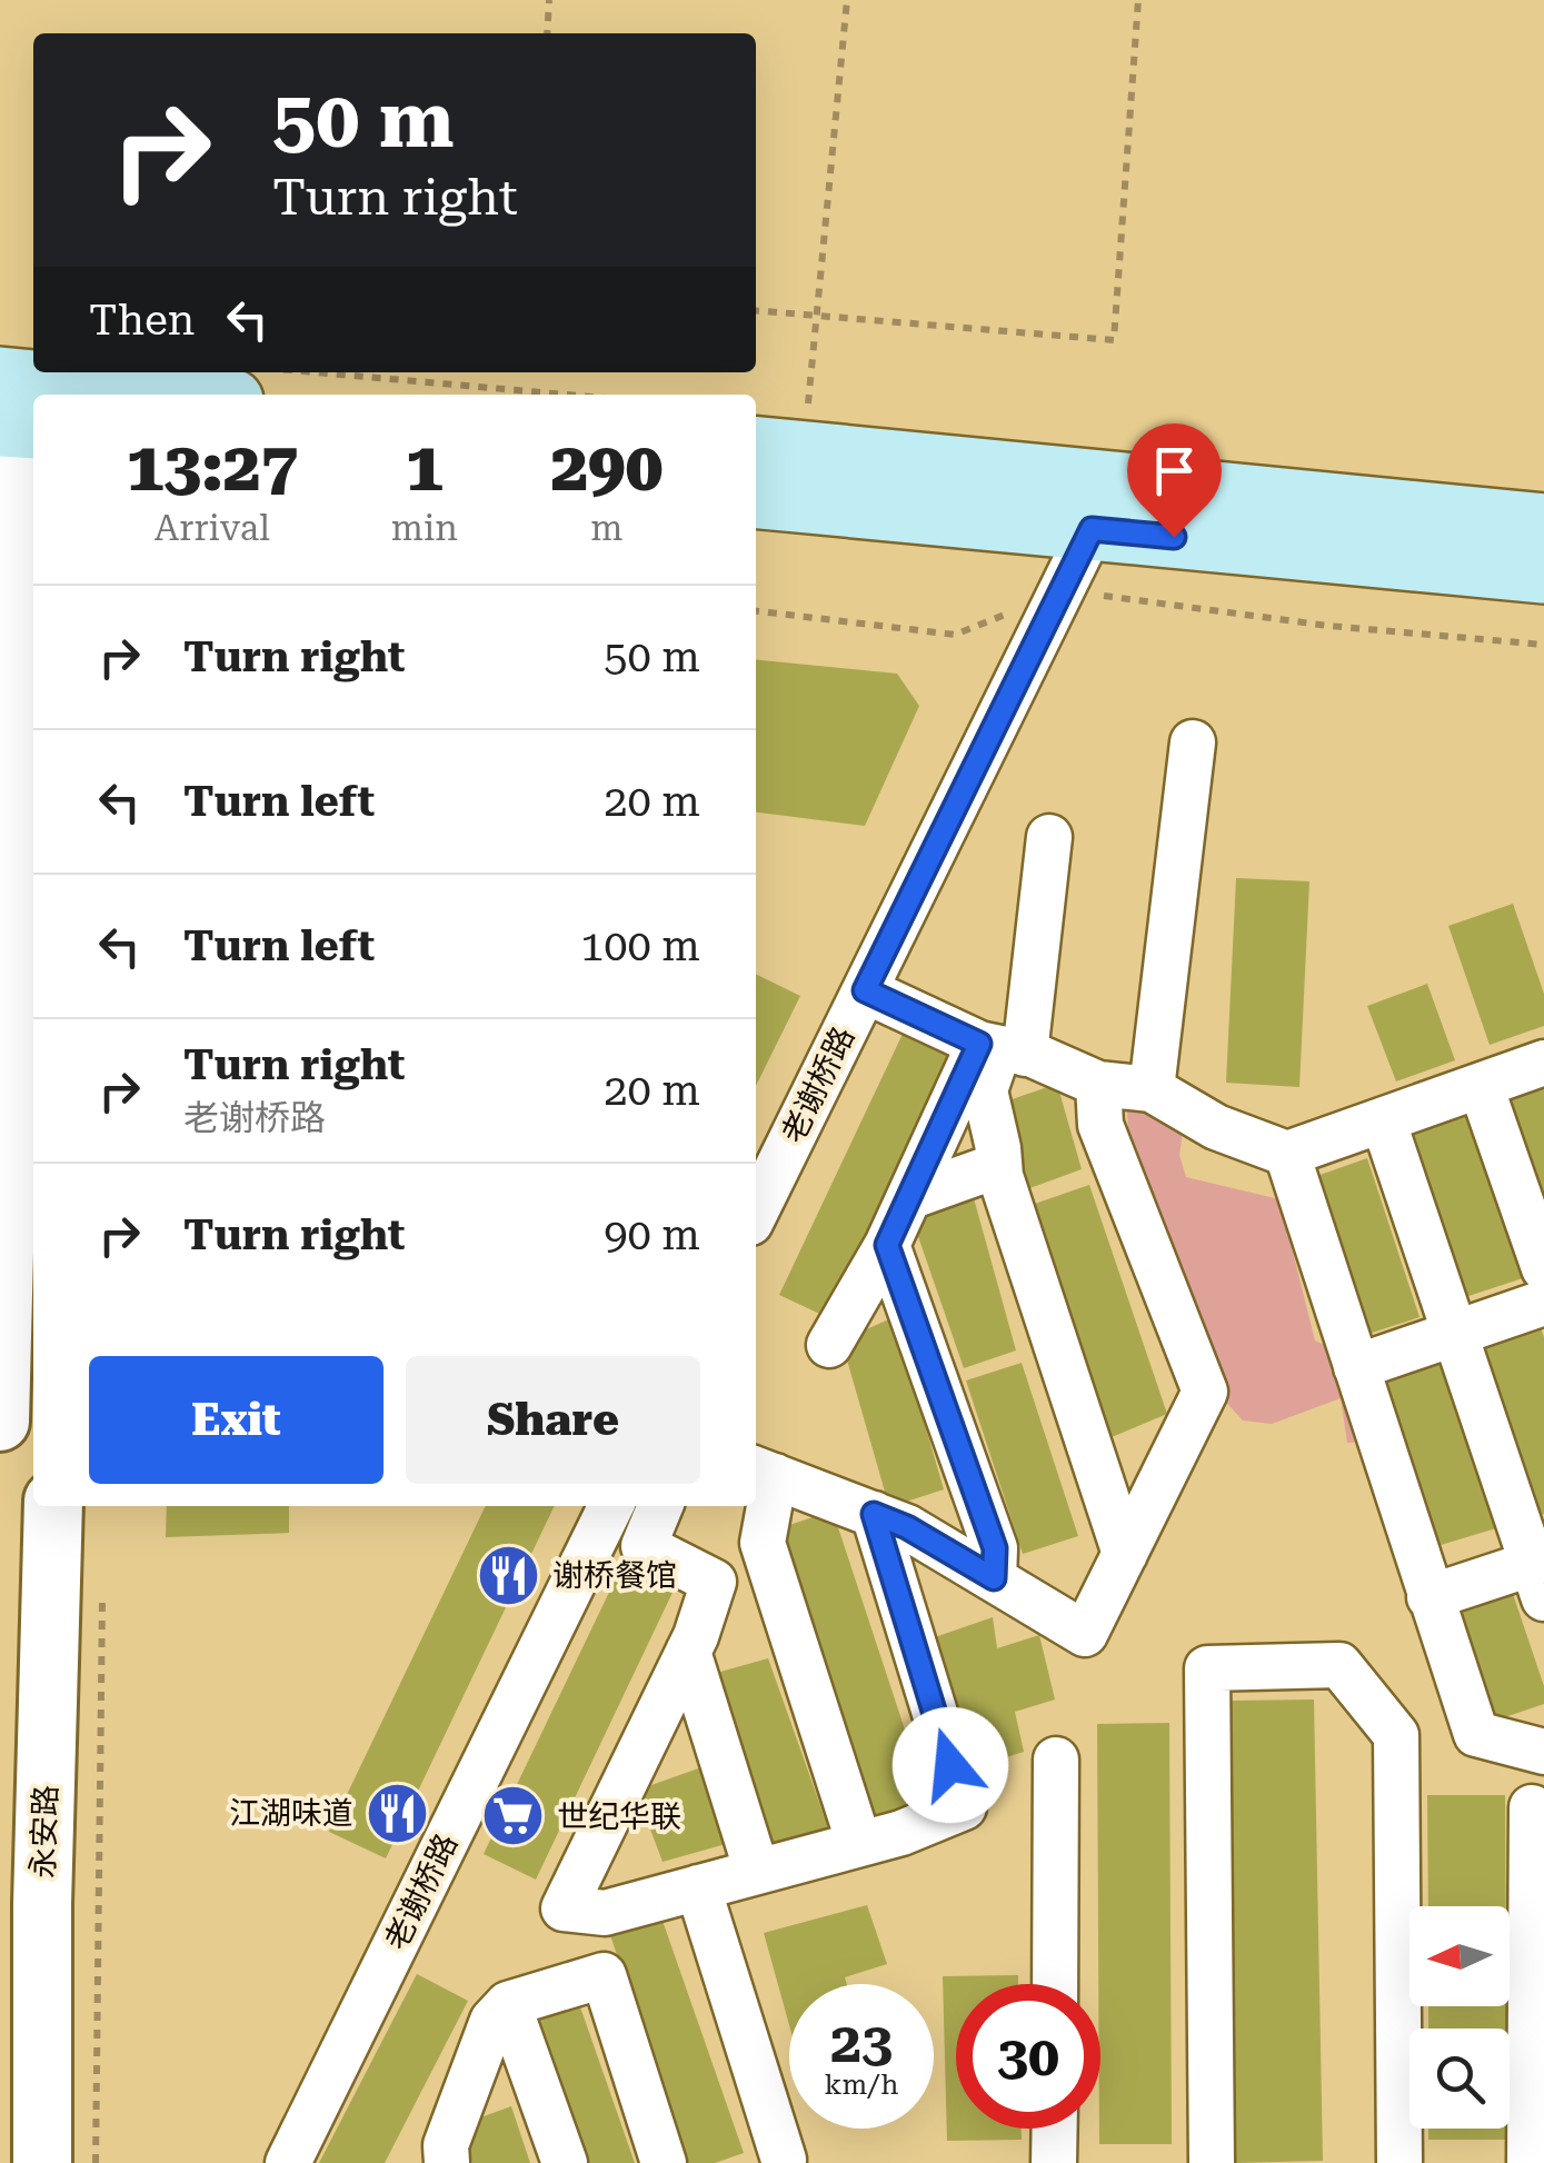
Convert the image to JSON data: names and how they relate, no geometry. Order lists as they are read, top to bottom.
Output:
{
  "streets": {
    "street": ["老谢桥路", "永安路"]
  },
  "places": {
    "restaurant": ["谢桥餐馆", "江湖味道"],
    "supermarket": ["世纪华联"]
  },
  "north": "left",
  "page": {
    "turn": ["50 m", "Turn right"],
    "then": "Then",
    "eta": [
      "13:27",
      "Arrival",
      "1",
      "min",
      "290",
      "m"
    ],
    "list": [
      {
        "name": "Turn right",
        "value": "50 m"
      },
      {
        "name": "Turn left",
        "value": "20 m"
      },
      {
        "name": "Turn left",
        "value": "100 m"
      },
      {
        "name": "Turn right",
        "note": "老谢桥路",
        "value": "20 m"
      },
      {
        "name": "Turn right",
        "value": "90 m"
      }
    ],
    "buttons": ["Exit", "Share"],
    "speed": "23 km/h",
    "limit": "30"
  }
}
